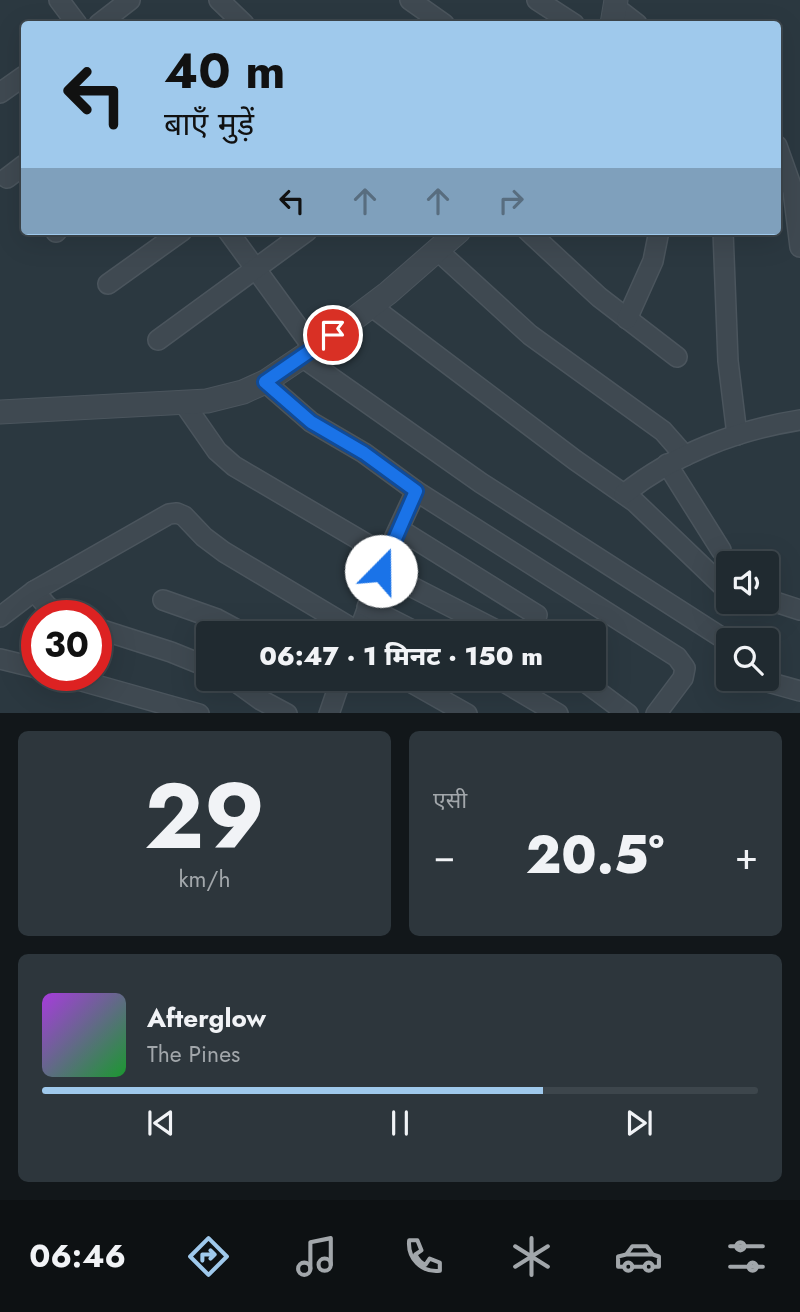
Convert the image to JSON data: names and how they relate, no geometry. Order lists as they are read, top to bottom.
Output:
{
  "page": {
    "turn": ["40 m", "बाएँ मुड़ें"],
    "limit": "30",
    "trip": "06:47 · 1 मिनट · 150 m",
    "tile": [
      ["29", "km/h"],
      "एसी"
    ],
    "heat": ["−", "20.5°", "+"],
    "song": ["Afterglow", "The Pines"],
    "tabs": "06:46"
  }
}
